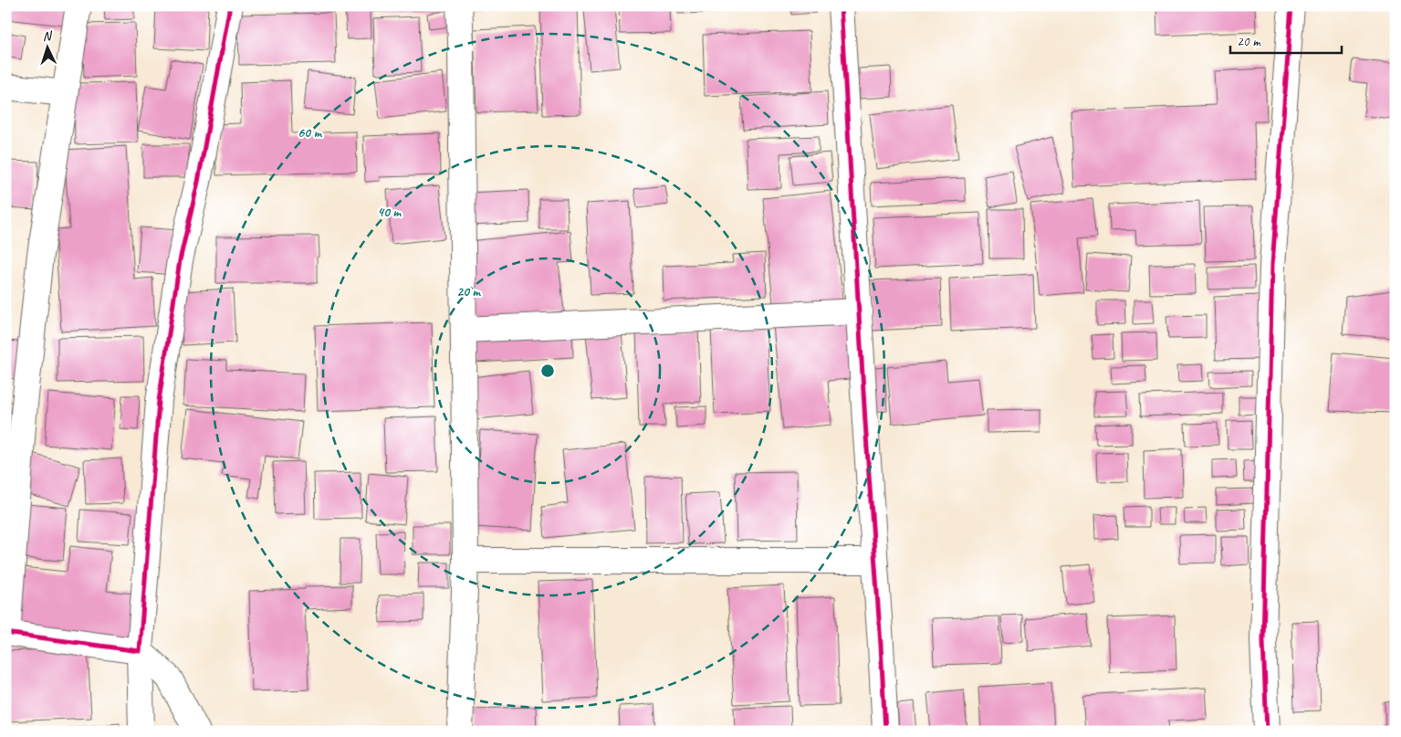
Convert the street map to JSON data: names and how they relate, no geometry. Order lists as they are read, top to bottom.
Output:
{
  "scale_bar": "20 m",
  "north": "top",
  "rings": ["60 m", "40 m", "20 m"]
}
